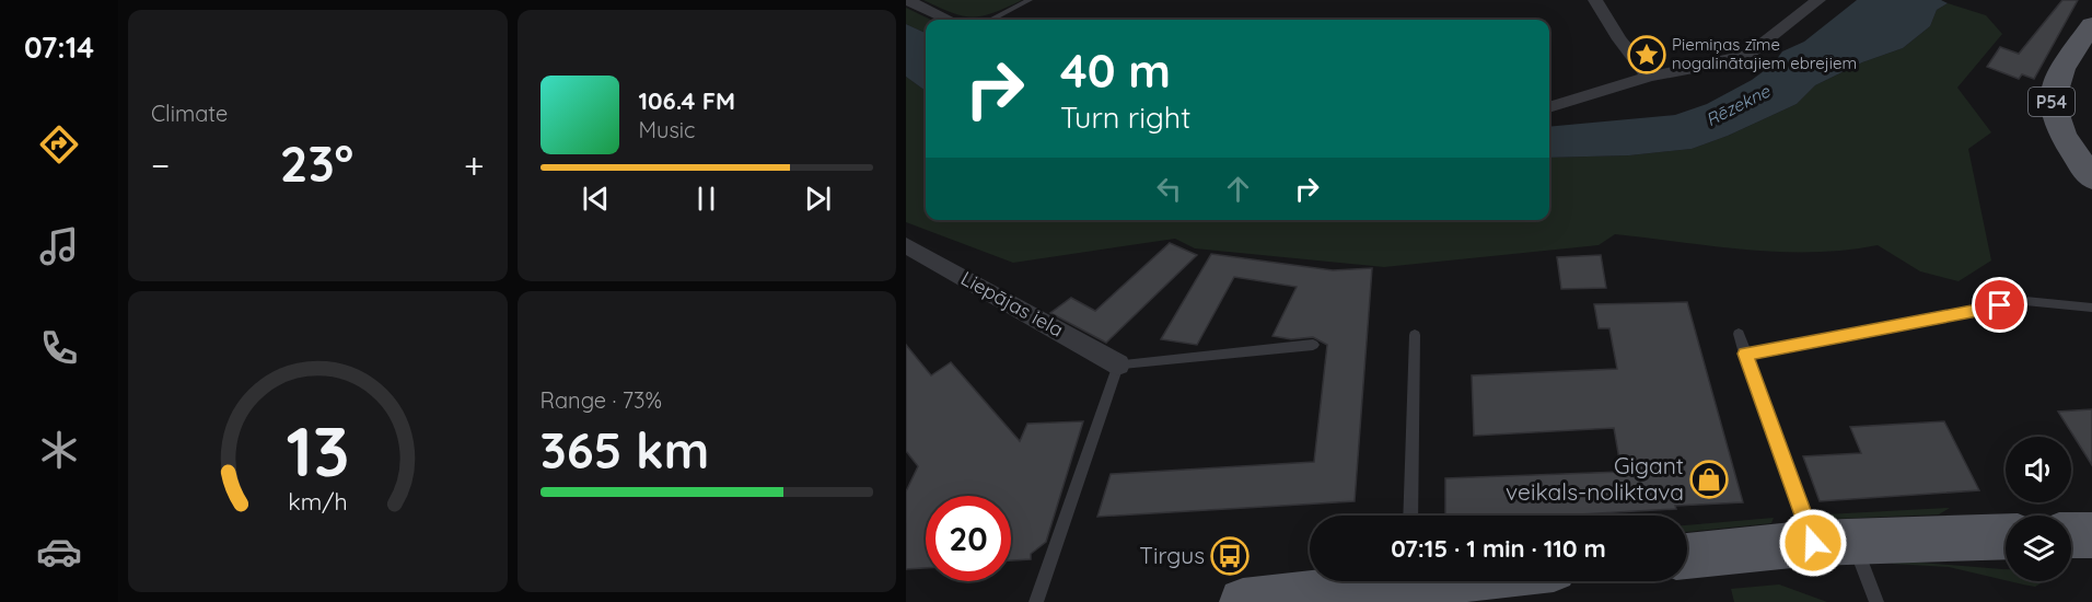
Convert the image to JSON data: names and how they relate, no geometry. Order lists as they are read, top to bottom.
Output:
{
  "streets": {
    "main road": ["P54"],
    "street": ["Liepājas iela"]
  },
  "water": ["Rēzekne"],
  "places": {
    "place": ["Piemiņas zīme nogalinātajiem ebrejiem"],
    "shop": ["Gigant veikals-noliktava"],
    "bus stop": ["Tirgus"]
  },
  "page": {
    "tabs": "07:14",
    "tile": [
      "Climate",
      ["Range · 73%", "365 km"]
    ],
    "turn": ["40 m", "Turn right"],
    "song": ["106.4 FM", "Music"],
    "heat": ["−", "23°", "+"],
    "limit": "20",
    "trip": "07:15 · 1 min · 110 m",
    "gauge": ["13", "km/h"]
  }
}
